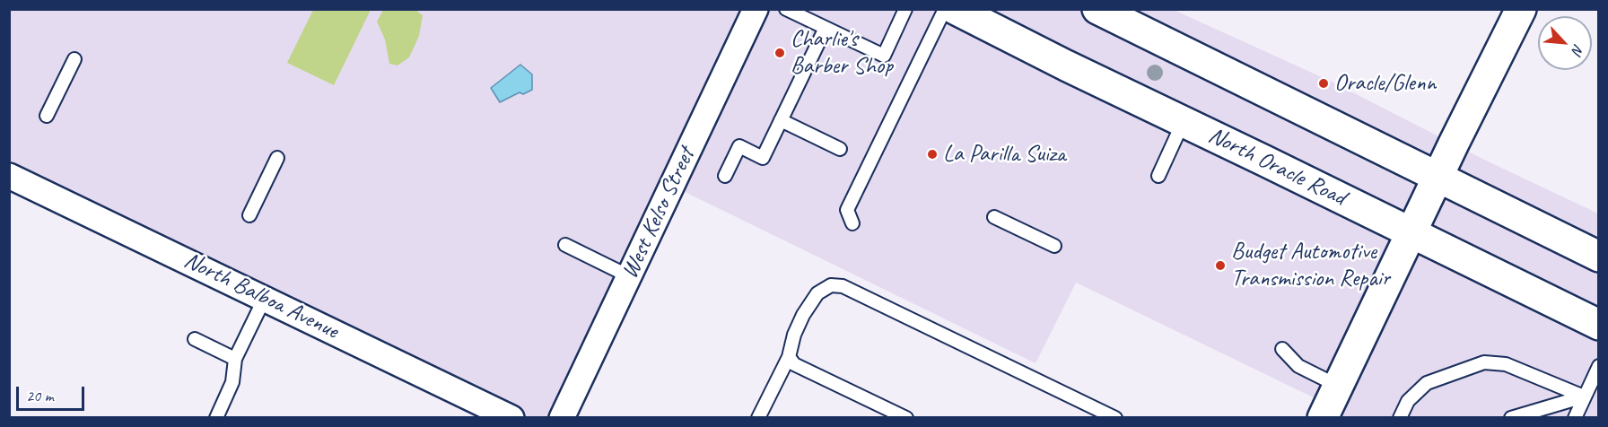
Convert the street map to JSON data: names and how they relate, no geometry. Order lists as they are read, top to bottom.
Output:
{
  "streets": {
    "main road": ["North Oracle Road"],
    "street": ["West Kelso Street", "North Balboa Avenue"]
  },
  "places": [
    "Charlie's Barber Shop",
    "Oracle/Glenn",
    "La Parilla Suiza",
    "Budget Automotive Transmission Repair"
  ],
  "scale_bar": "20 m",
  "north": "bottom right"
}
